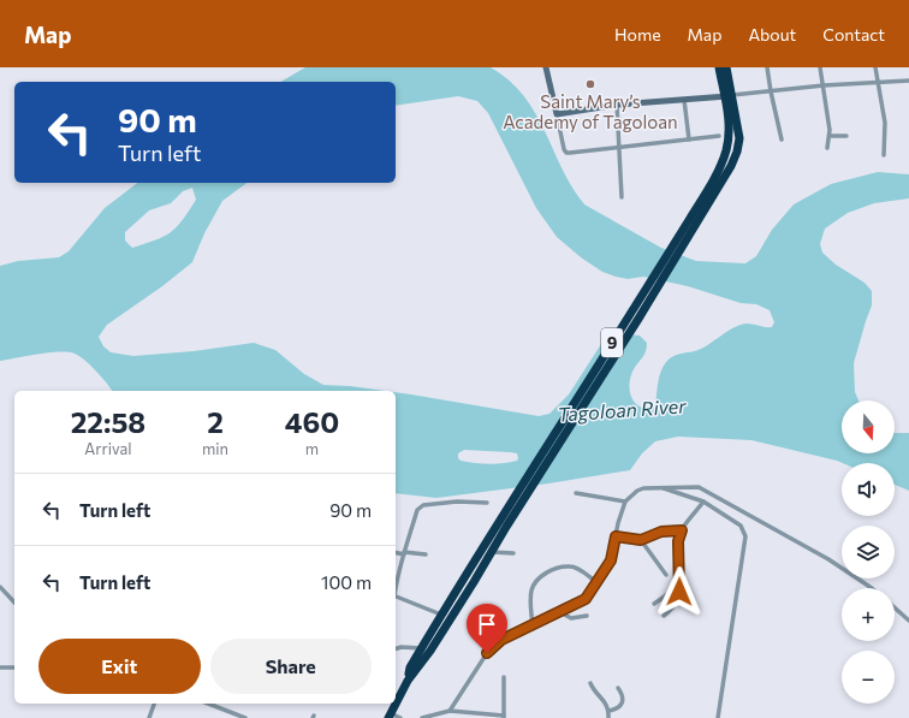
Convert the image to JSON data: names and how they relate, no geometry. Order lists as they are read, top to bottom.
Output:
{
  "streets": {
    "highway": ["9"]
  },
  "water": ["Tagoloan River"],
  "places": ["Saint Mary’s Academy of Tagoloan"],
  "north": "bottom",
  "page": {
    "header": "Map",
    "nav": [
      "Home",
      "Map",
      "About",
      "Contact"
    ],
    "turn": ["90 m", "Turn left"],
    "eta": [
      "22:58",
      "Arrival",
      "2",
      "min",
      "460",
      "m"
    ],
    "map_buttons": ["+", "−"],
    "list": [
      {
        "name": "Turn left",
        "value": "90 m"
      },
      {
        "name": "Turn left",
        "value": "100 m"
      }
    ],
    "buttons": ["Exit", "Share"]
  }
}
